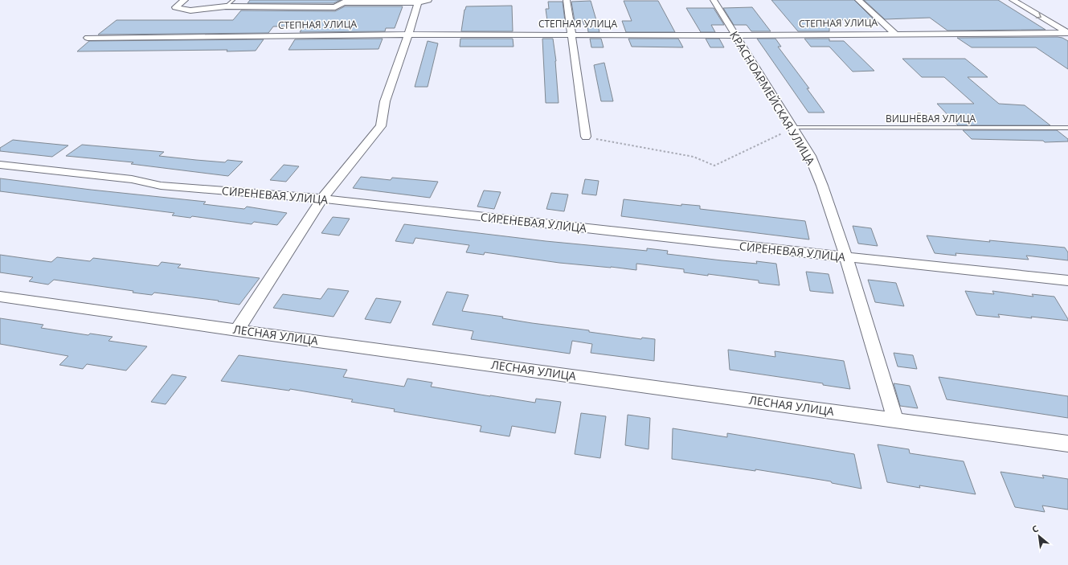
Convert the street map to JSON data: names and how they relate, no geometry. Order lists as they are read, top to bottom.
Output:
{
  "streets": {
    "street": [
      "СТЕПНАЯ УЛИЦА",
      "КРАСНОАРМЕЙСКАЯ УЛИЦА",
      "СИРЕНЕВАЯ УЛИЦА",
      "ЛЕСНАЯ УЛИЦА"
    ],
    "lane": ["ВИШНЁВАЯ УЛИЦА"]
  },
  "crossings": [
    ["СТЕПНАЯ УЛИЦА", "КРАСНОАРМЕЙСКАЯ УЛИЦА"],
    ["КРАСНОАРМЕЙСКАЯ УЛИЦА", "ВИШНЁВАЯ УЛИЦА"],
    ["КРАСНОАРМЕЙСКАЯ УЛИЦА", "СИРЕНЕВАЯ УЛИЦА"],
    ["КРАСНОАРМЕЙСКАЯ УЛИЦА", "ЛЕСНАЯ УЛИЦА"]
  ],
  "north": "top left"
}
